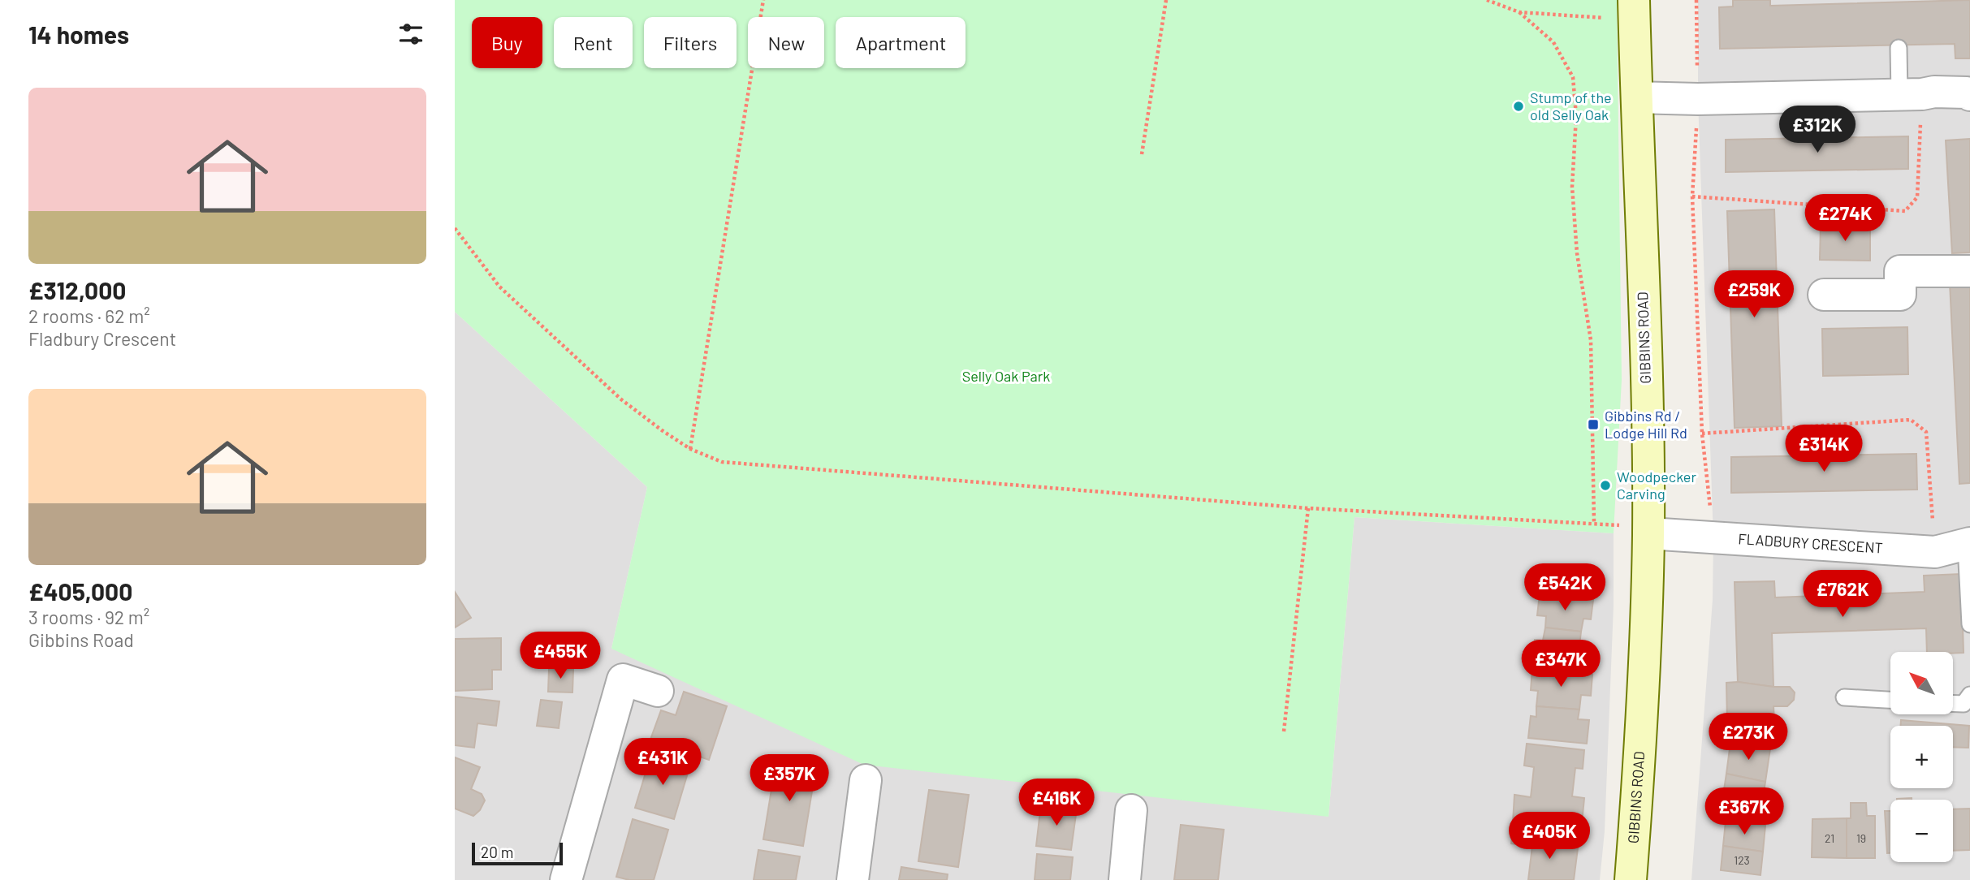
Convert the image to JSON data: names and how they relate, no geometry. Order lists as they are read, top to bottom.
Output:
{
  "streets": {
    "street": ["GIBBINS ROAD", "FLADBURY CRESCENT"]
  },
  "crossings": [
    ["GIBBINS ROAD", "FLADBURY CRESCENT"]
  ],
  "parks": ["Selly Oak Park"],
  "places": {
    "other": ["Stump of the old Selly Oak", "Woodpecker Carving"],
    "transit": ["Gibbins Rd / Lodge Hill Rd"]
  },
  "house_numbers": ["21", "19", "123"],
  "scale_bar": "20 m",
  "north": "top left",
  "page": {
    "heading": "14 homes",
    "chip": [
      "Buy",
      "Rent",
      "Filters",
      "New",
      "Apartment"
    ],
    "list": [
      {
        "name": "£312,000",
        "note": "2 rooms · 62 m² · Fladbury Crescent"
      },
      {
        "name": "£405,000",
        "note": "3 rooms · 92 m² · Gibbins Road"
      }
    ],
    "price": [
      "£312K",
      "£274K",
      "£259K",
      "£314K",
      "£542K",
      "£762K",
      "£455K",
      "£347K",
      "£273K",
      "£431K",
      "£357K",
      "£416K",
      "£367K",
      "£405K"
    ],
    "map_buttons": ["+", "−"],
    "scale": "20 m"
  }
}
